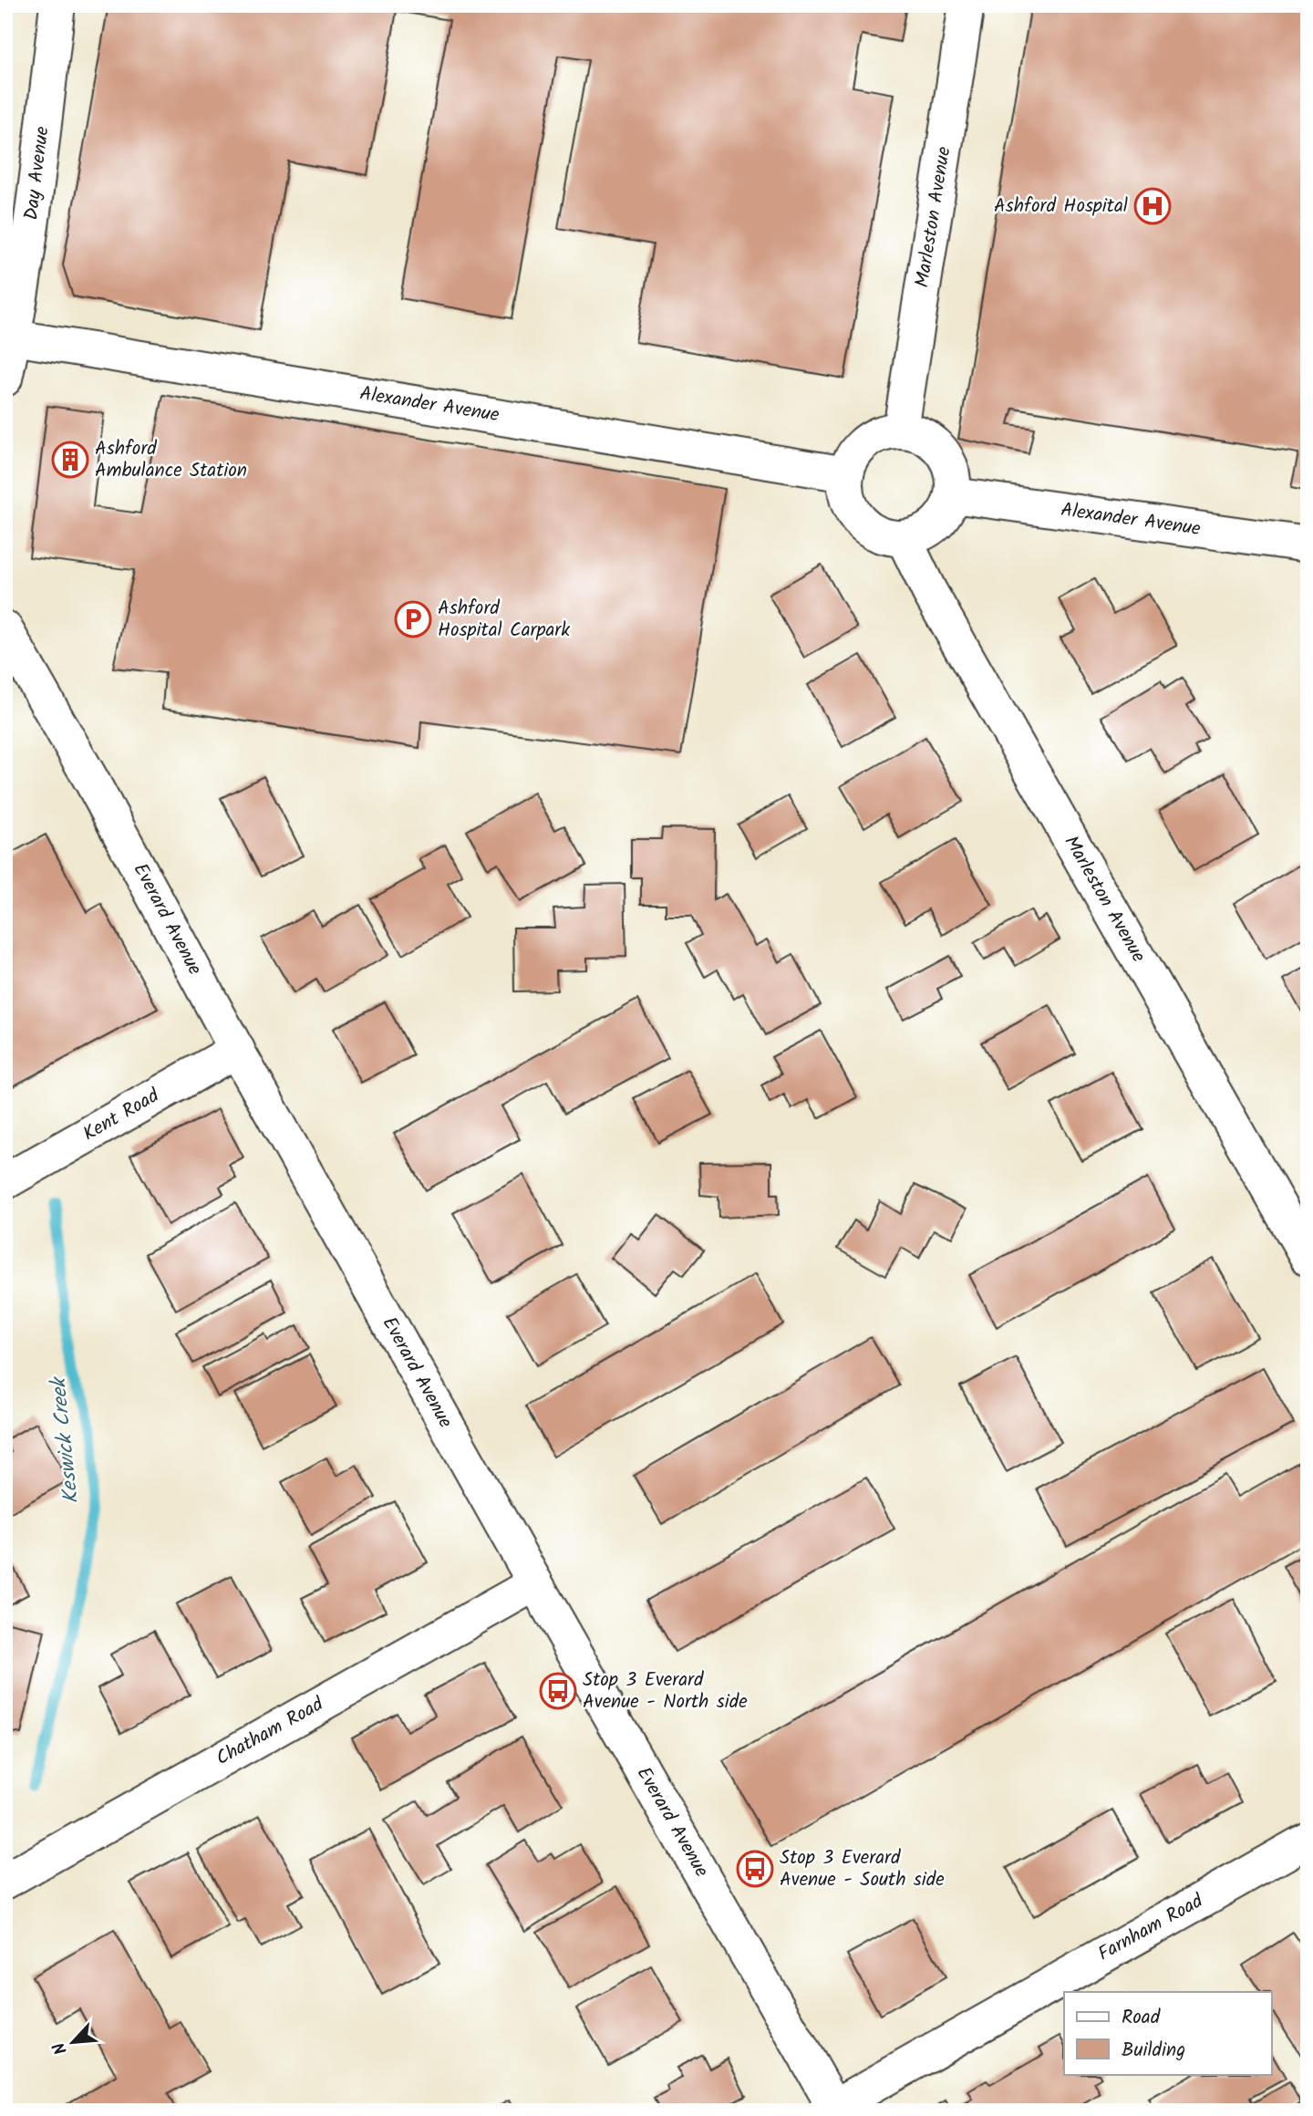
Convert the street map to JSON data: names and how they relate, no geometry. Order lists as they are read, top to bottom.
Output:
{
  "streets": {
    "street": [
      "Day Avenue",
      "Marleston Avenue",
      "Alexander Avenue",
      "Everard Avenue",
      "Kent Road",
      "Chatham Road",
      "Farnham Road"
    ]
  },
  "crossings": [
    ["Day Avenue", "Alexander Avenue"],
    ["Marleston Avenue", "Alexander Avenue"],
    ["Everard Avenue", "Kent Road"],
    ["Everard Avenue", "Chatham Road"],
    ["Everard Avenue", "Farnham Road"]
  ],
  "water": ["Keswick Creek"],
  "places": {
    "hospital": ["Ashford Hospital"],
    "building": ["Ashford Ambulance Station"],
    "parking": ["Ashford Hospital Carpark"],
    "bus stop": ["Stop 3 Everard Avenue - North side", "Stop 3 Everard Avenue - South side"]
  },
  "legend": ["Road", "Building"],
  "north": "bottom left"
}
